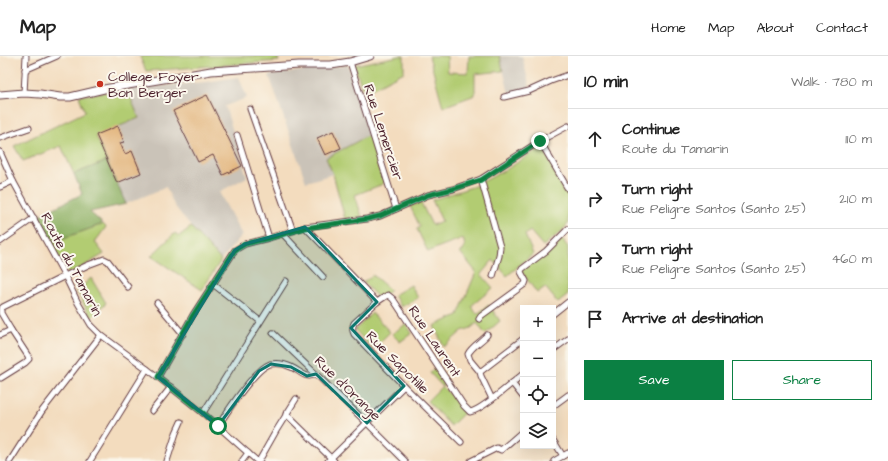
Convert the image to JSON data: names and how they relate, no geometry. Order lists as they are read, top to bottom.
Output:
{
  "streets": {
    "street": [
      "Rue Lemercier",
      "Route du Tamarin",
      "Rue Laurent",
      "Rue Sapotille",
      "Rue d'Orange"
    ]
  },
  "crossings": [
    ["Rue Laurent", "Rue Sapotille"]
  ],
  "places": ["College Foyer Bon Berger"],
  "page": {
    "header": "Map",
    "nav": [
      "Home",
      "Map",
      "About",
      "Contact"
    ],
    "heading": ["10 min", "Walk · 780 m"],
    "list": [
      ["Continue", "Route du Tamarin", "110 m"],
      ["Turn right", "Rue Peligre Santos (Santo 25)", "210 m"],
      ["Turn right", "Rue Peligre Santos (Santo 25)", "460 m"],
      "Arrive at destination"
    ],
    "map_buttons": ["+", "−"],
    "buttons": ["Save", "Share"]
  }
}
